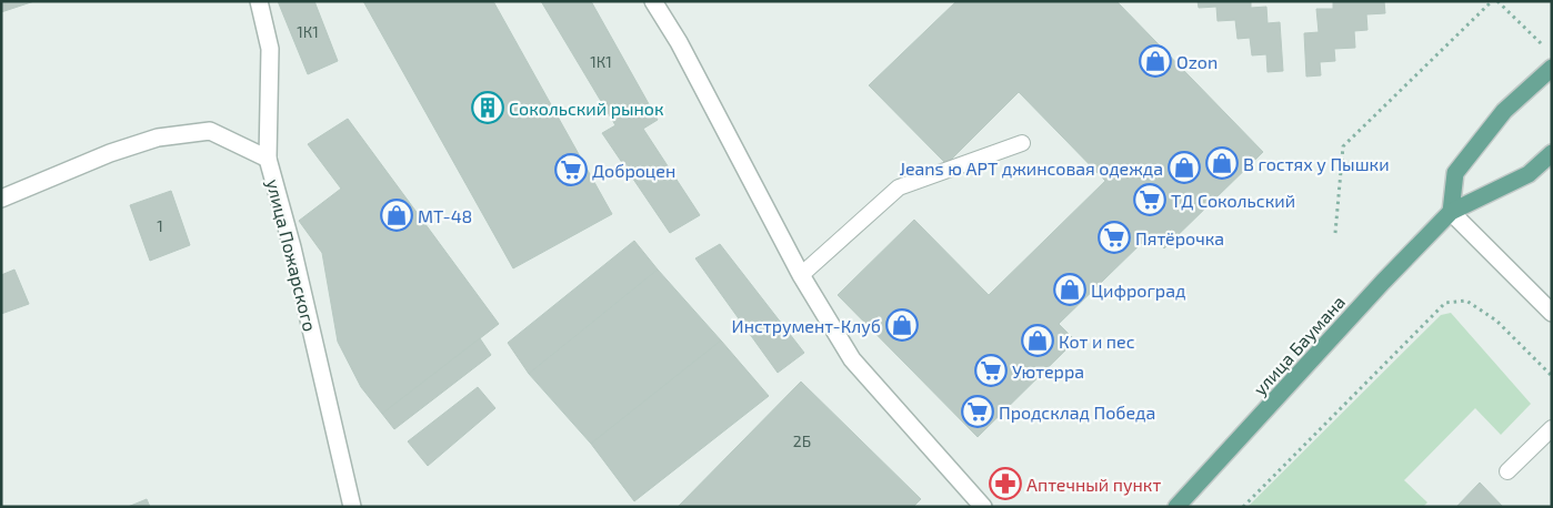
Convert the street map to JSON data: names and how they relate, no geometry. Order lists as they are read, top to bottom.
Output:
{
  "streets": {
    "main road": ["улица Баумана"],
    "street": ["улица Пожарского"]
  },
  "places": {
    "shop": [
      "Ozon",
      "В гостях у Пышки",
      "Jeans ю АРТ джинсовая одежда",
      "МТ-48",
      "Цифроград",
      "Инструмент-Клуб",
      "Кот и пес"
    ],
    "building": ["Сокольский рынок"],
    "supermarket": [
      "Доброцен",
      "ТД Сокольский",
      "Пятёрочка",
      "Уютерра",
      "Продсклад Победа"
    ],
    "pharmacy": ["Аптечный пункт"]
  },
  "house_numbers": [
    "1К1",
    "1К1",
    "1",
    "2Б"
  ]
}
